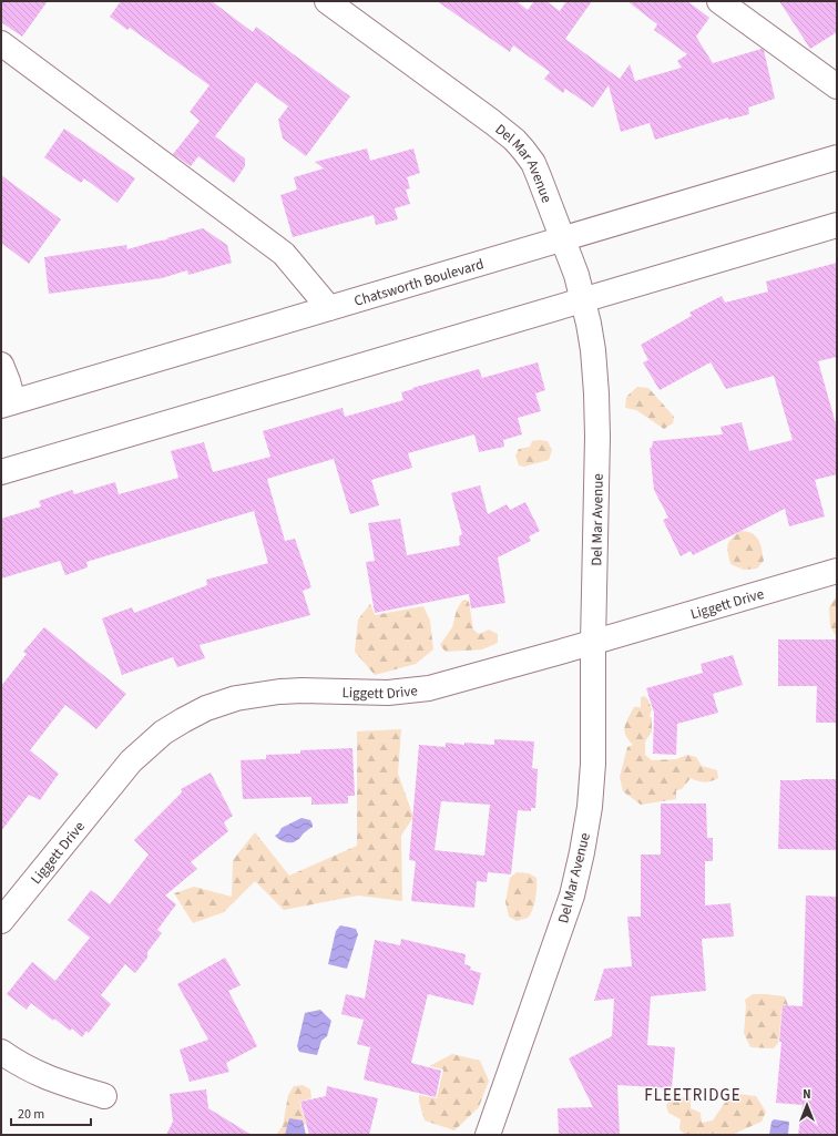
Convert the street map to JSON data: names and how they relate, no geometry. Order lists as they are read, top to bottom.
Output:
{
  "streets": {
    "street": ["Del Mar Avenue", "Chatsworth Boulevard", "Liggett Drive"]
  },
  "crossings": [
    ["Del Mar Avenue", "Chatsworth Boulevard"],
    ["Del Mar Avenue", "Liggett Drive"]
  ],
  "districts": ["FLEETRIDGE"],
  "scale_bar": "20 m",
  "north": "top"
}
